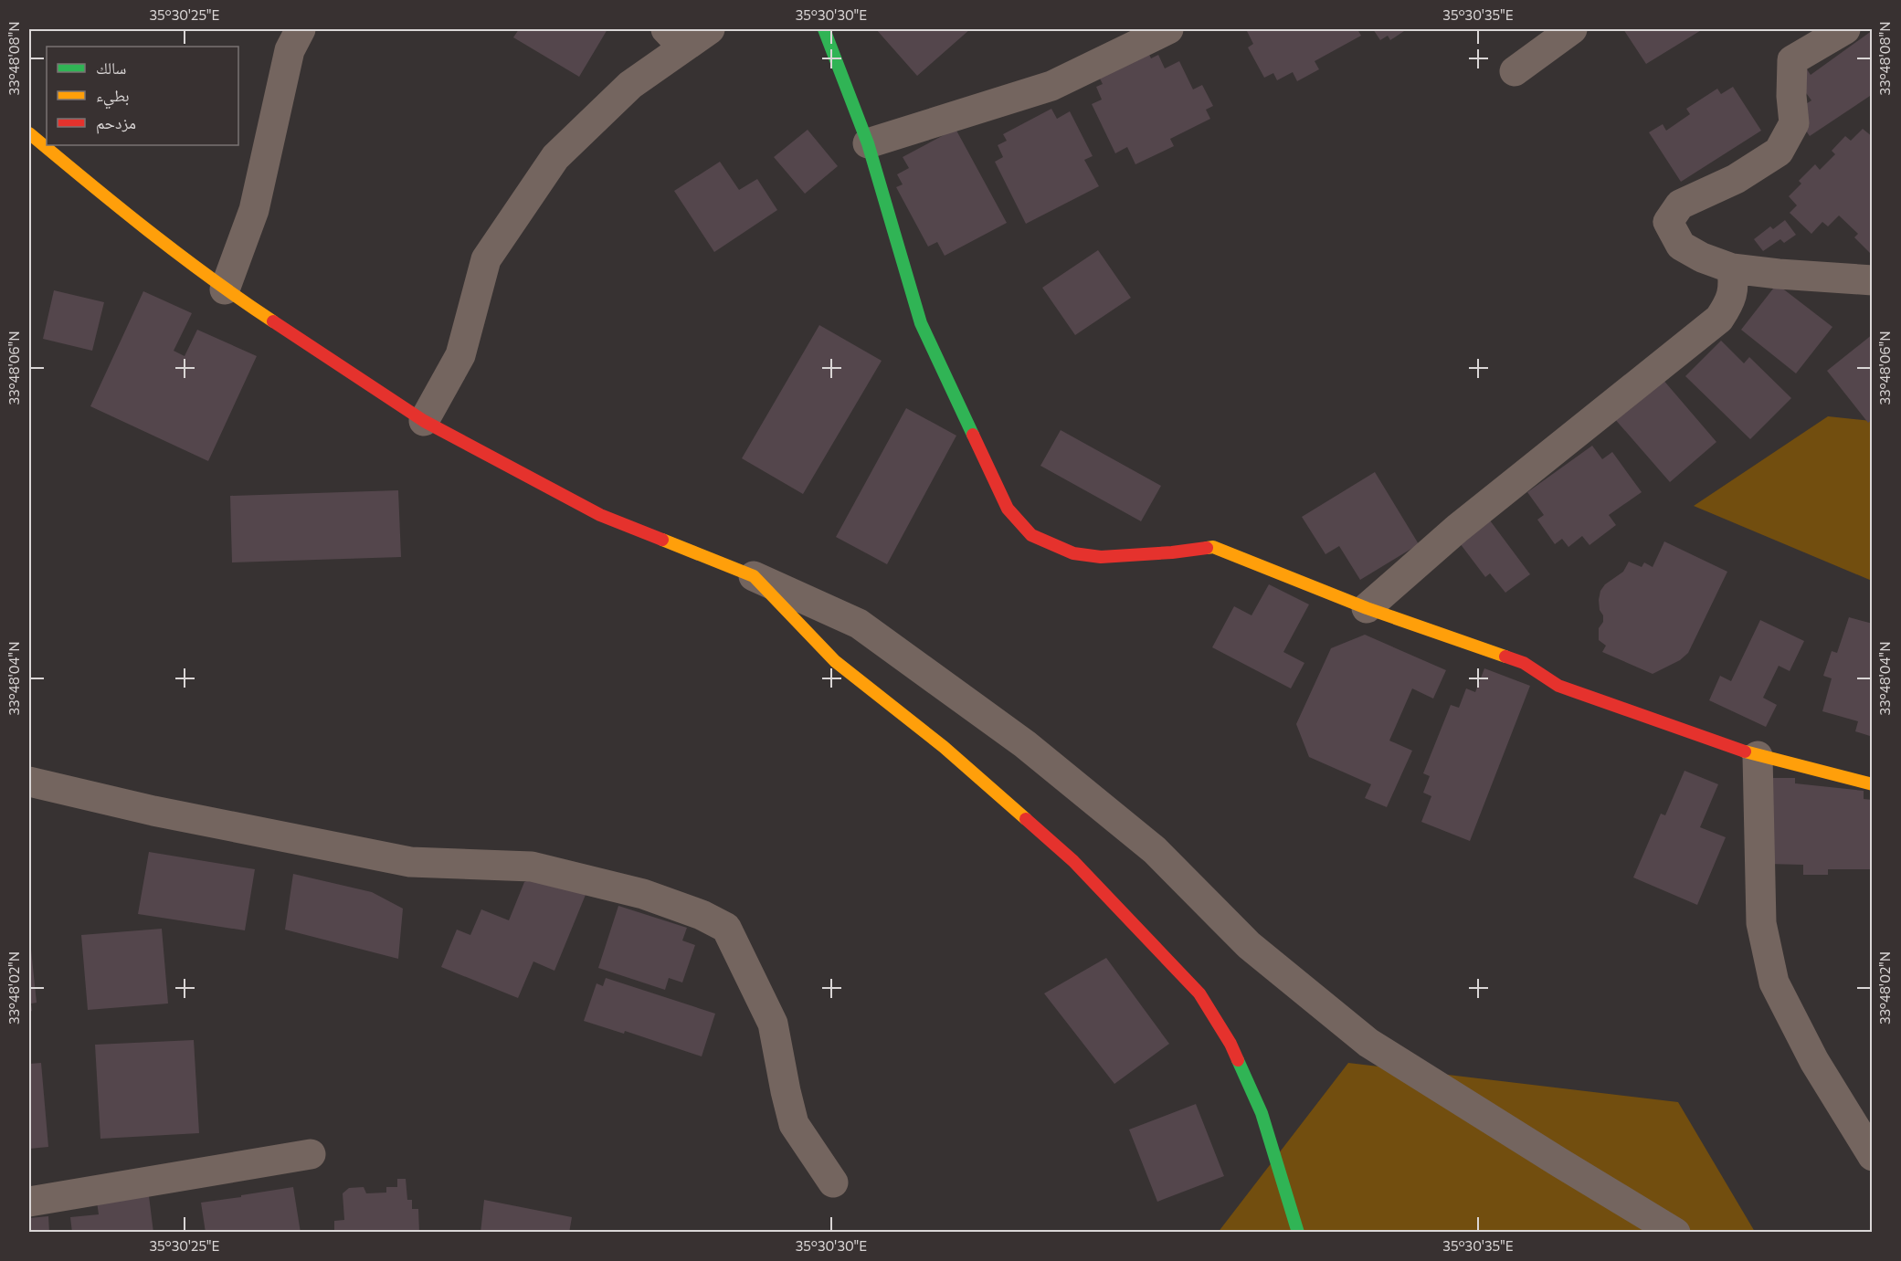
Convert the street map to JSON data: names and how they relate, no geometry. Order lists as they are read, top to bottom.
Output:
{
  "legend": ["سالك", "بطيء", "مزدحم"],
  "coordinates": [
    "35°30'25\"E",
    "35°30'30\"E",
    "35°30'35\"E",
    "33°48'08\"N",
    "33°48'06\"N",
    "33°48'04\"N",
    "33°48'02\"N"
  ]
}
